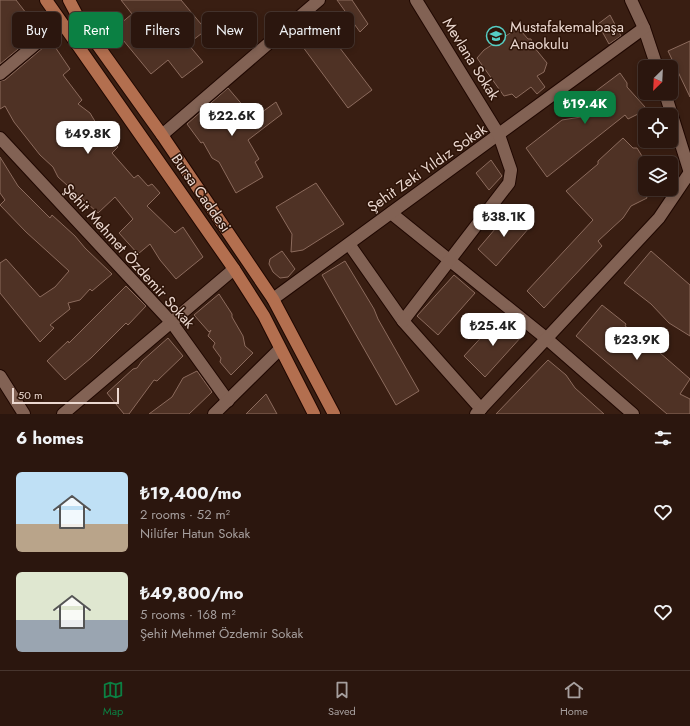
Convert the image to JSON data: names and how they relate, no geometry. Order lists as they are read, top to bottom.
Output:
{
  "streets": {
    "main road": ["Bursa Caddesi"],
    "street": ["Mevlana Sokak", "Şehit Zeki Yıldız Sokak", "Şehit Mehmet Özdemir Sokak"]
  },
  "crossings": [
    ["Mevlana Sokak", "Şehit Zeki Yıldız Sokak"],
    ["Şehit Zeki Yıldız Sokak", "Bursa Caddesi"]
  ],
  "places": {
    "school or university": ["Mustafakemalpaşa Anaokulu"]
  },
  "scale_bar": "50 m",
  "north": "bottom left",
  "page": {
    "chip": [
      "Buy",
      "Rent",
      "Filters",
      "New",
      "Apartment"
    ],
    "price": [
      "₺19.4K",
      "₺22.6K",
      "₺49.8K",
      "₺38.1K",
      "₺25.4K",
      "₺23.9K"
    ],
    "scale": "50 m",
    "heading": "6 homes",
    "list": [
      {
        "name": "₺19,400/mo",
        "note": "2 rooms · 52 m² · Nilüfer Hatun Sokak"
      },
      {
        "name": "₺49,800/mo",
        "note": "5 rooms · 168 m² · Şehit Mehmet Özdemir Sokak"
      }
    ],
    "tabs": ["Map", "Saved", "Home"]
  }
}
